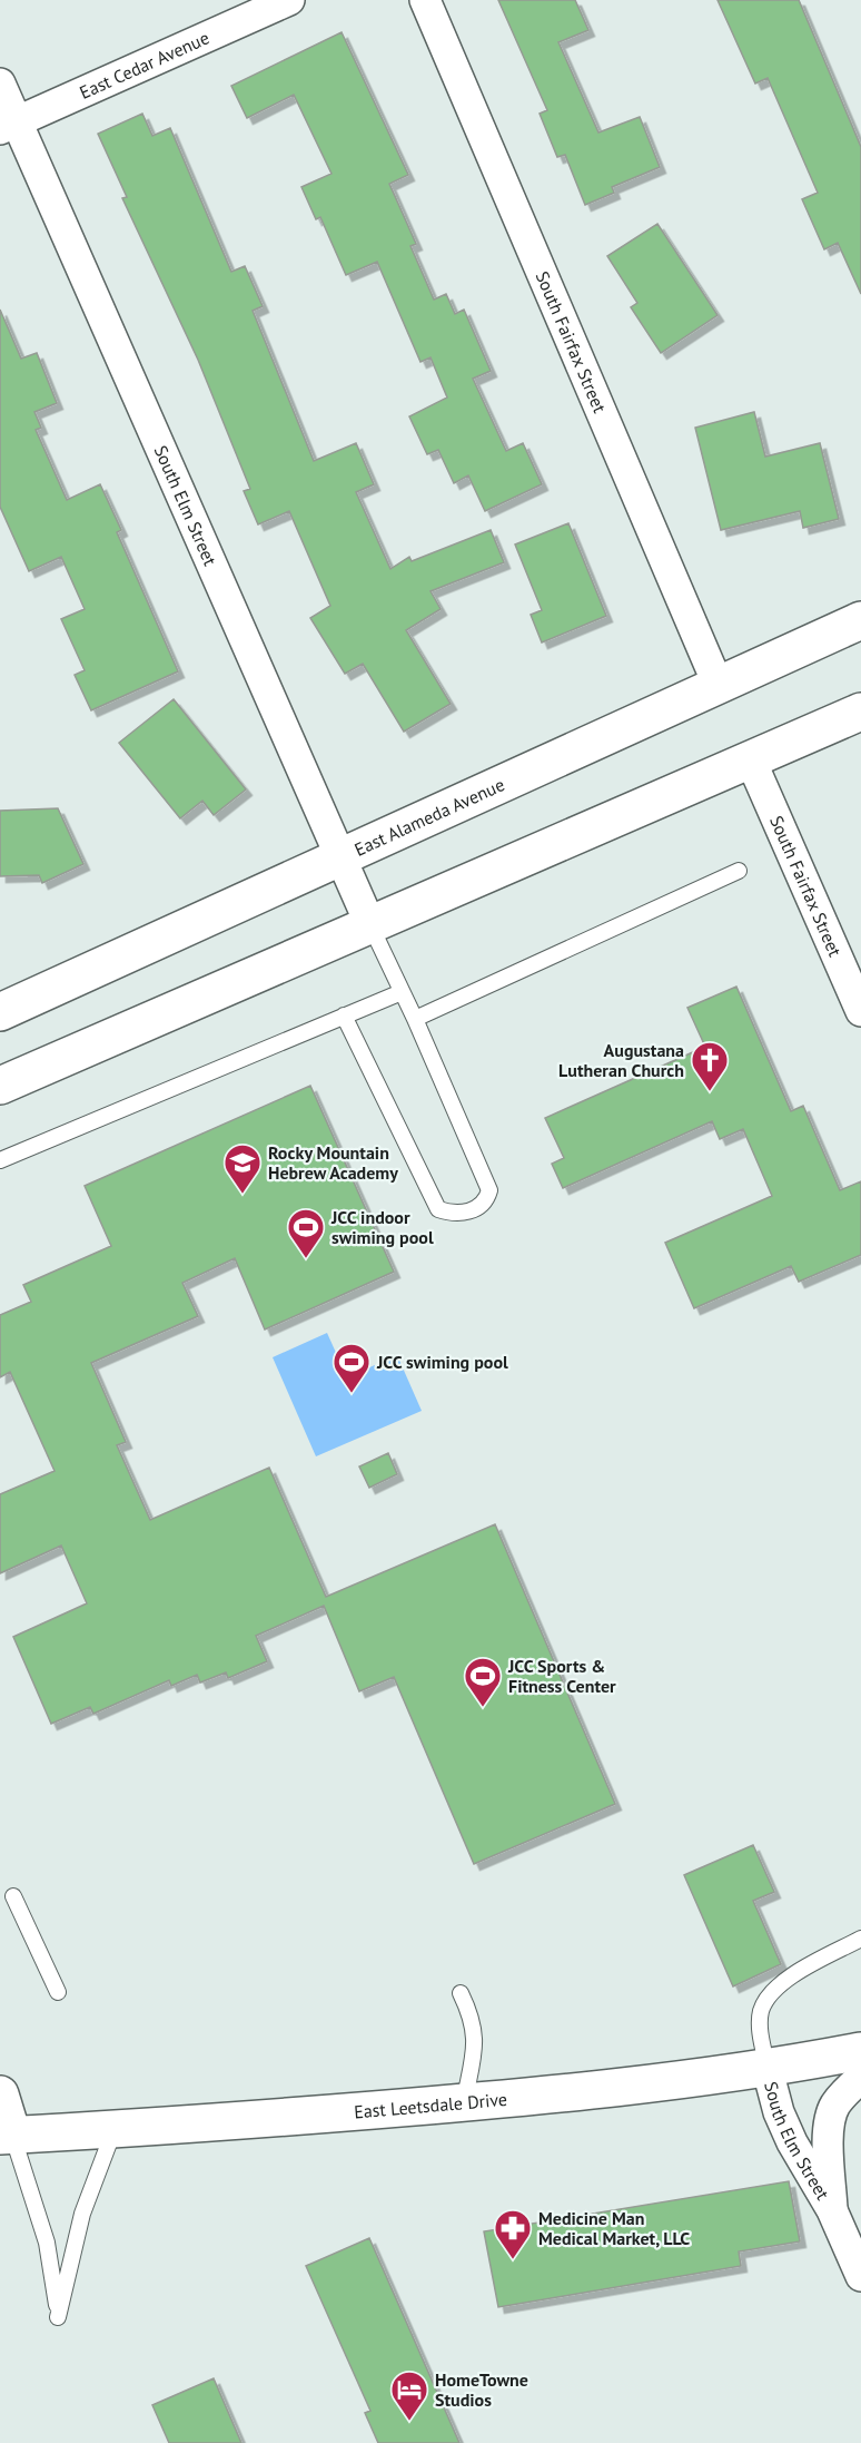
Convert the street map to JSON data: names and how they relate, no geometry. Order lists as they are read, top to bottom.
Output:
{
  "streets": {
    "main road": ["East Alameda Avenue", "East Leetsdale Drive"],
    "street": ["East Cedar Avenue", "South Fairfax Street", "South Elm Street"]
  },
  "crossings": [
    ["East Cedar Avenue", "South Elm Street"],
    ["South Fairfax Street", "East Alameda Avenue"],
    ["South Elm Street", "East Alameda Avenue"],
    ["South Elm Street", "East Leetsdale Drive"]
  ],
  "places": {
    "church": ["Augustana Lutheran Church"],
    "school or university": ["Rocky Mountain Hebrew Academy"],
    "sports": ["JCC indoor swiming pool", "JCC swiming pool", "JCC Sports & Fitness Center"],
    "pharmacy": ["Medicine Man Medical Market, LLC"],
    "hotel": ["HomeTowne Studios"]
  }
}
